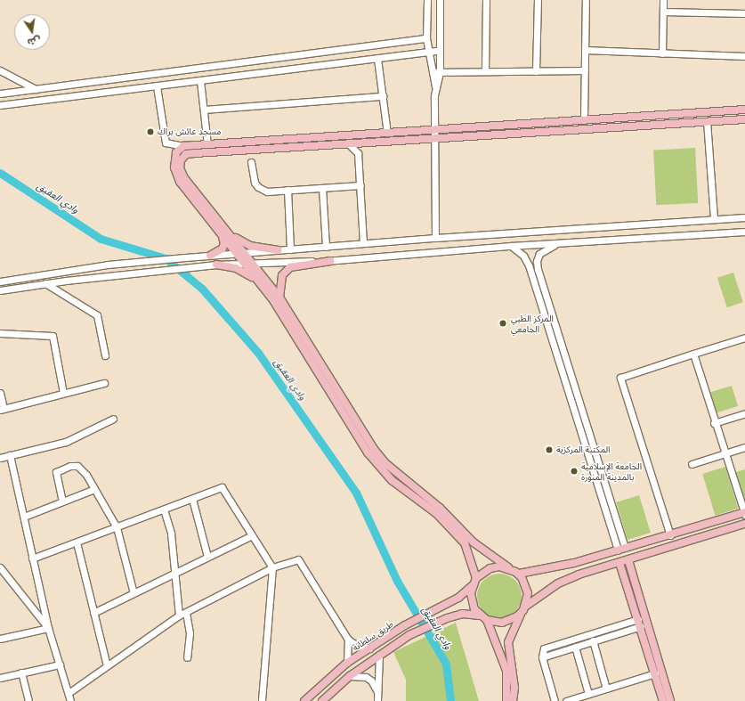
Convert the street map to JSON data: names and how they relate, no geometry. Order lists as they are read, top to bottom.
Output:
{
  "streets": {
    "main road": ["طريق سلطانة"]
  },
  "water": ["وادي العقيق"],
  "places": [
    "مسجد عائش براك",
    "المركز الطبي الجامعي",
    "المكتبة المركزية",
    "الجامعة الإسلامية بالمدينة المنورة"
  ],
  "north": "bottom"
}
